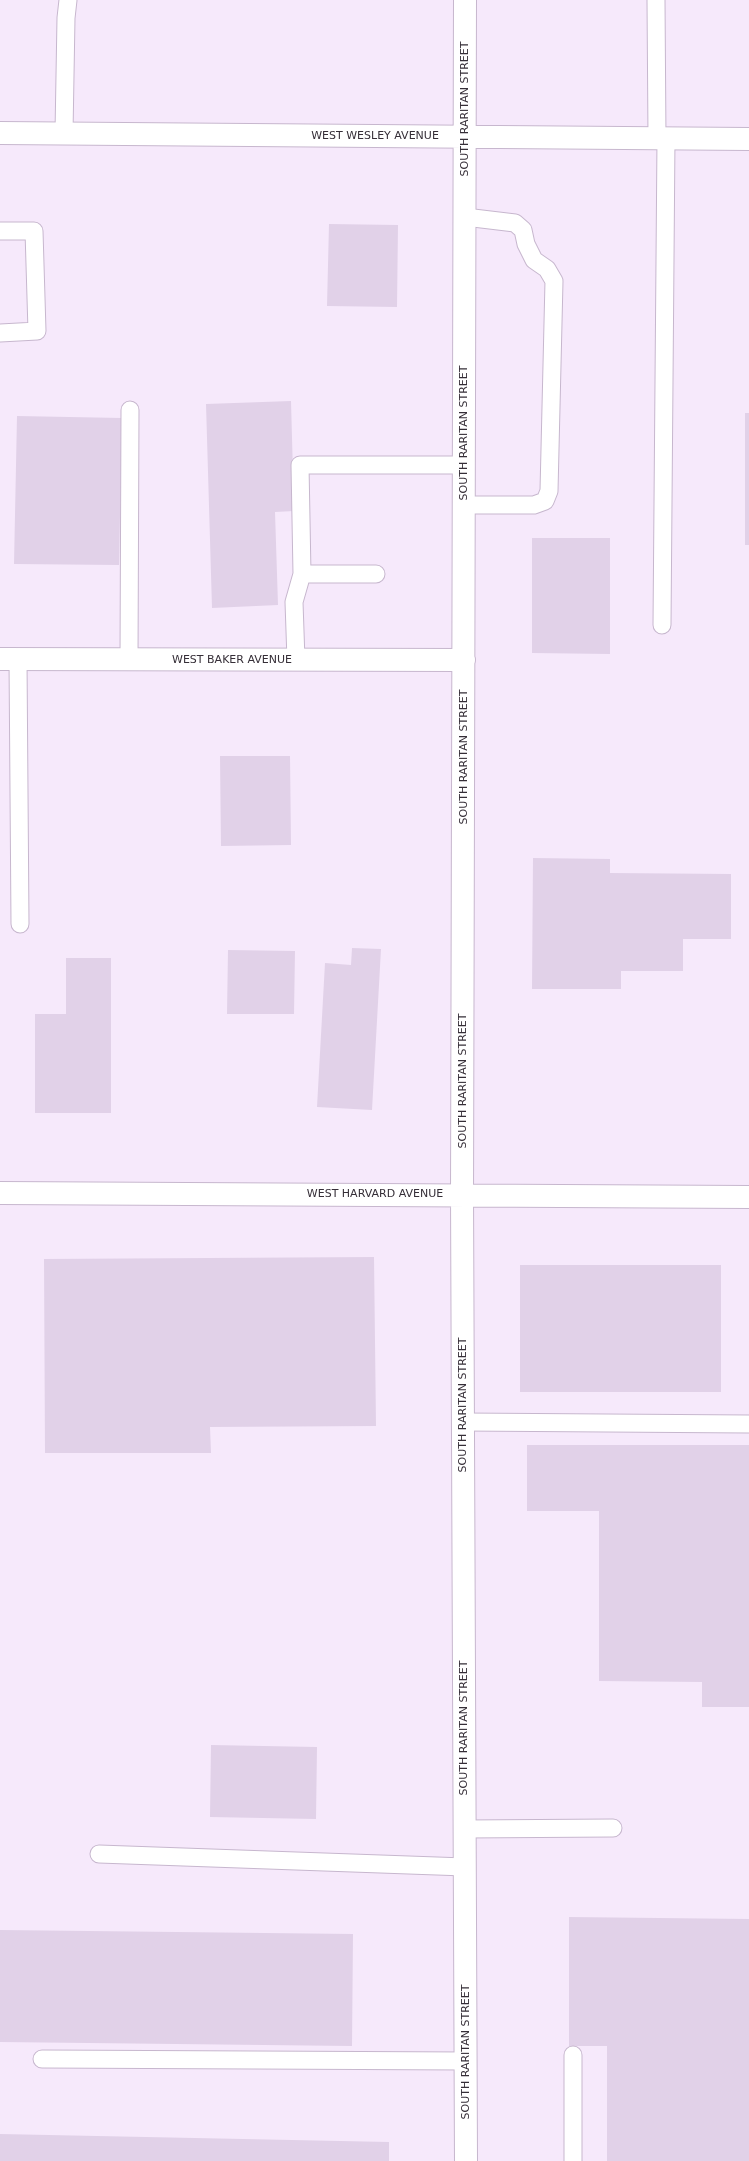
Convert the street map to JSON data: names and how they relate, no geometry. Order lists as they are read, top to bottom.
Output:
{
  "streets": {
    "street": [
      "SOUTH RARITAN STREET",
      "WEST WESLEY AVENUE",
      "WEST BAKER AVENUE",
      "WEST HARVARD AVENUE"
    ]
  },
  "crossings": [
    ["SOUTH RARITAN STREET", "WEST WESLEY AVENUE"],
    ["SOUTH RARITAN STREET", "WEST BAKER AVENUE"],
    ["SOUTH RARITAN STREET", "WEST HARVARD AVENUE"]
  ]
}
